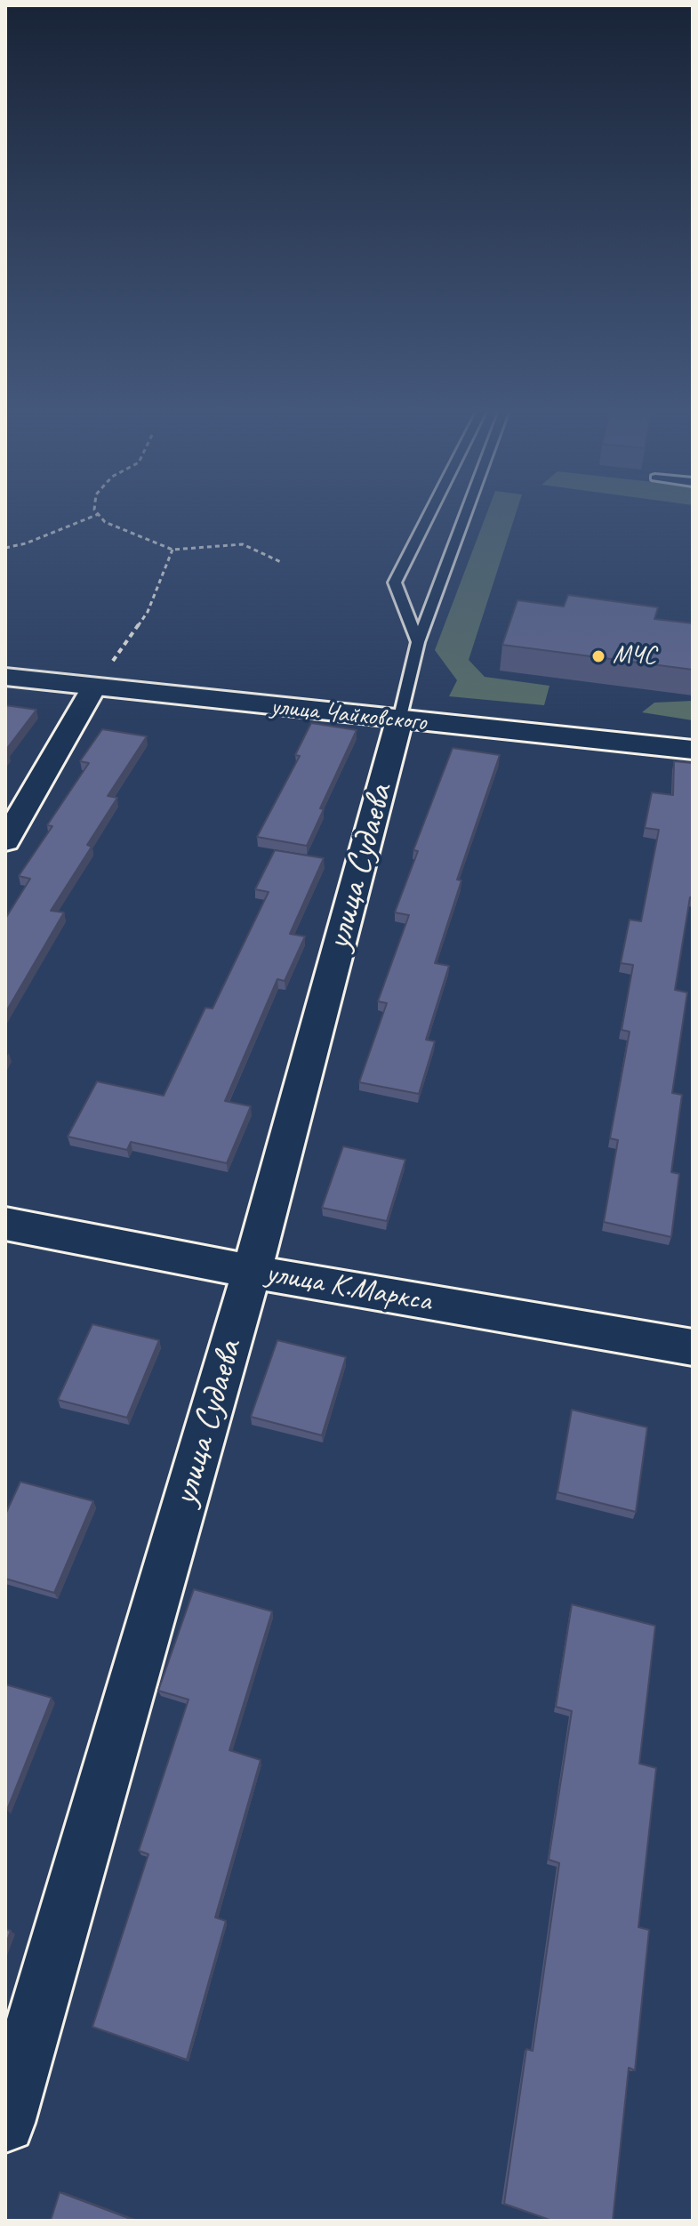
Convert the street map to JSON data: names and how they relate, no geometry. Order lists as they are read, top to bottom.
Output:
{
  "streets": {
    "street": ["улица Чайковского", "улица Судаева", "улица К.Маркса"]
  },
  "crossings": [
    ["улица Чайковского", "улица Судаева"],
    ["улица Судаева", "улица К.Маркса"]
  ],
  "places": ["МЧС"]
}
